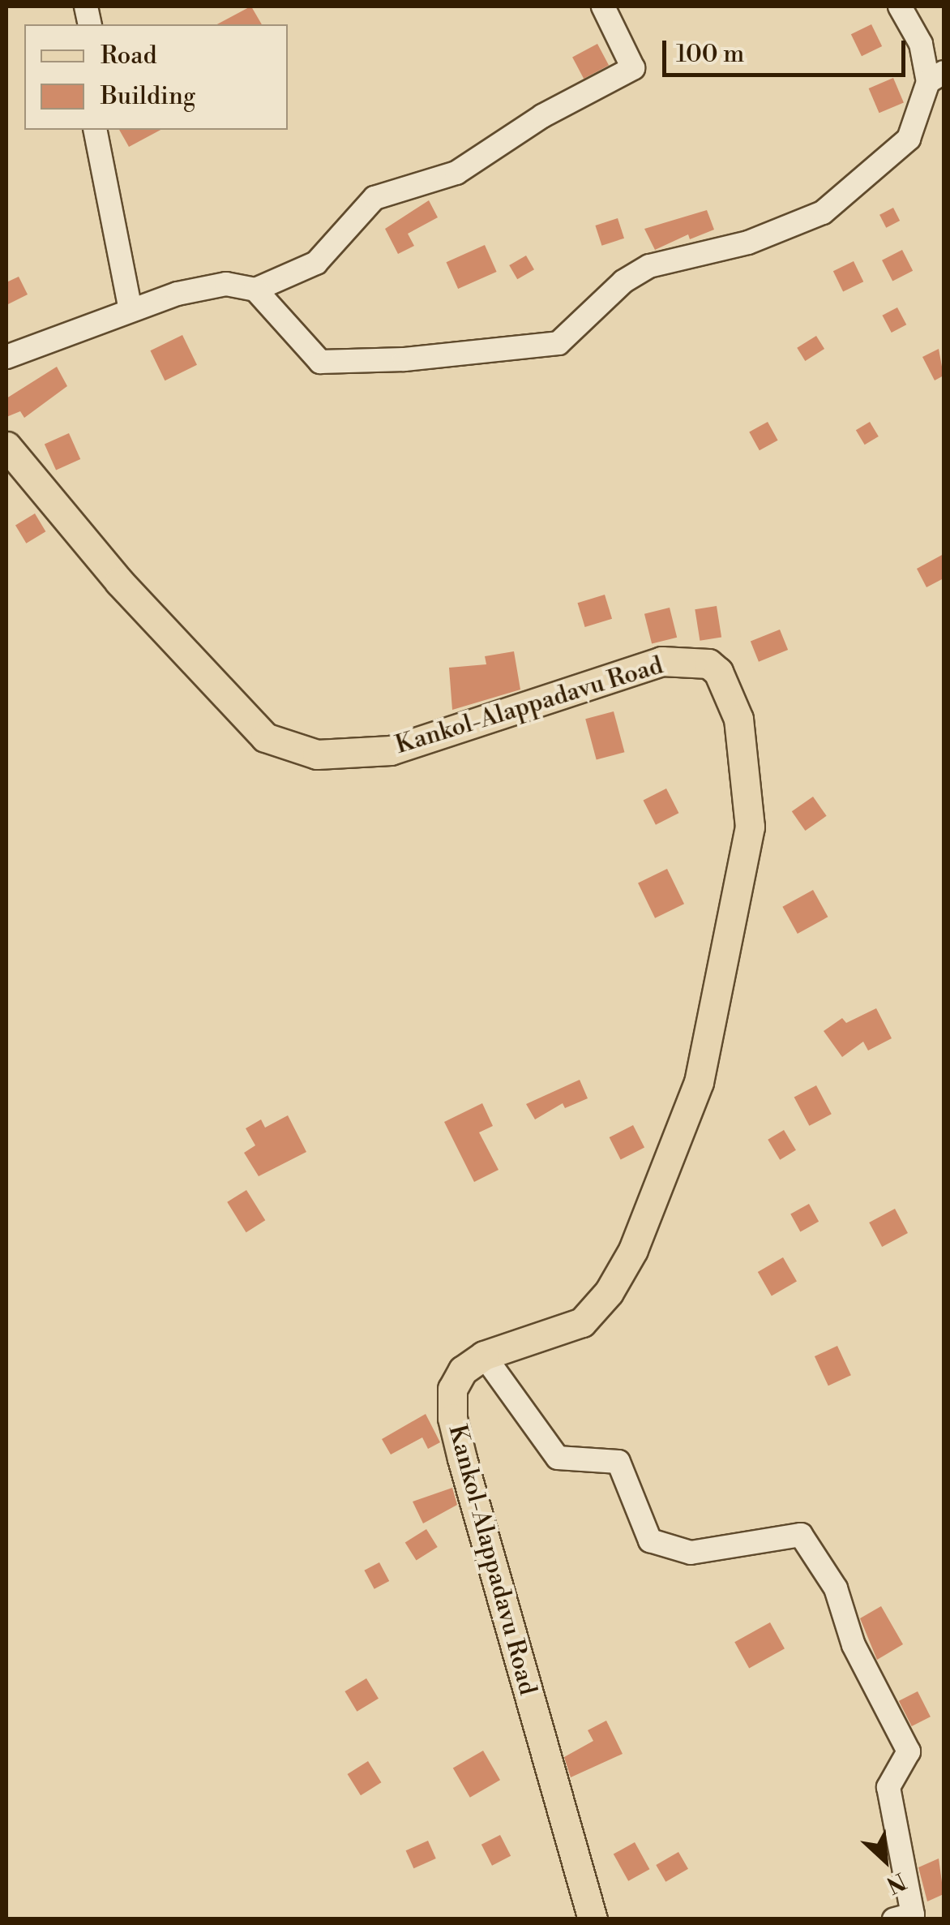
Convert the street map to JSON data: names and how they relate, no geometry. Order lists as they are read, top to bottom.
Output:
{
  "streets": {
    "main road": ["Kankol-Alappadavu Road"]
  },
  "legend": ["Road", "Building"],
  "scale_bar": "100 m",
  "north": "bottom right"
}
